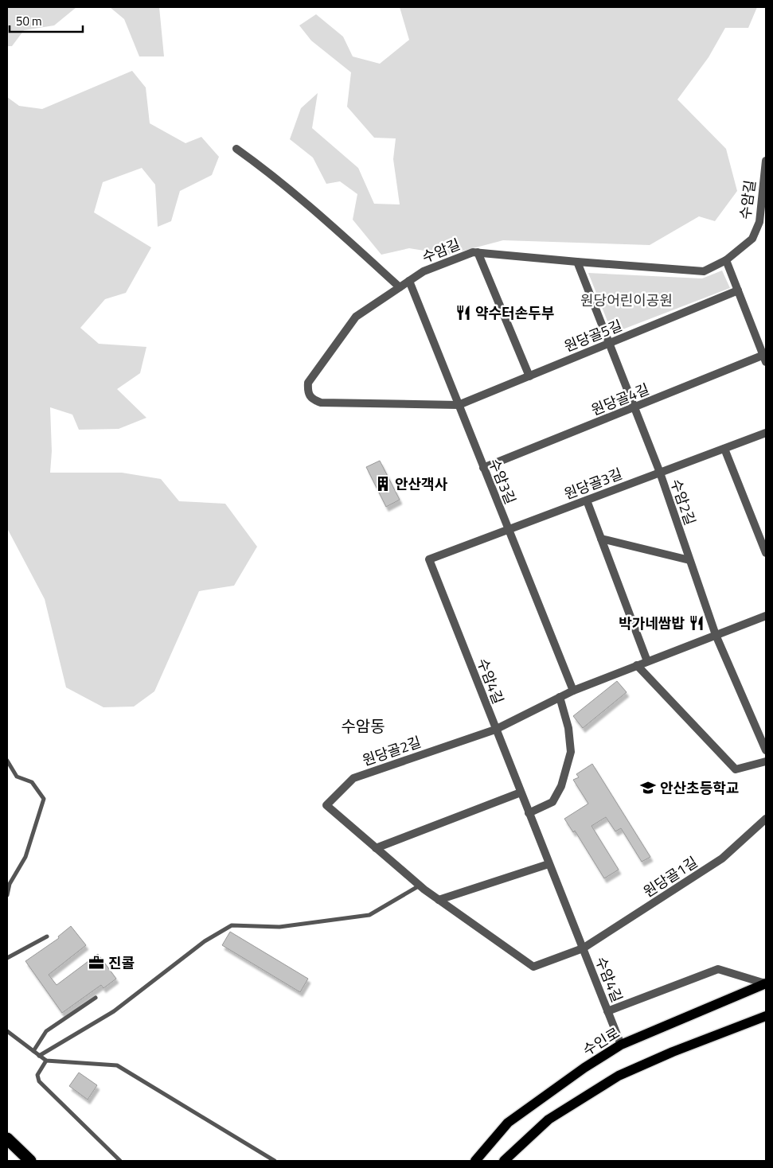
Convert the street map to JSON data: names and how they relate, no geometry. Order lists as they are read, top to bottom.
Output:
{
  "streets": {
    "main road": ["수인로"],
    "street": [
      "수암길",
      "원당골5길",
      "원당골4길",
      "수암3길",
      "원당골3길",
      "수암2길",
      "수암4길",
      "원당골2길",
      "원당골1길"
    ]
  },
  "crossings": [
    ["수암길", "원당골5길"],
    ["수암길", "수암3길"],
    ["수암길", "수암2길"],
    ["원당골5길", "수암3길"],
    ["원당골5길", "수암2길"],
    ["원당골4길", "수암3길"],
    ["원당골4길", "수암2길"],
    ["수암3길", "원당골3길"],
    ["수암3길", "원당골2길"],
    ["원당골3길", "수암2길"],
    ["원당골3길", "수암4길"],
    ["수암2길", "원당골2길"],
    ["수암4길", "원당골2길"],
    ["수암4길", "원당골1길"],
    ["수암4길", "수인로"],
    ["원당골2길", "원당골1길"]
  ],
  "districts": ["수암동"],
  "parks": ["원당어린이공원"],
  "places": {
    "restaurant": ["약수터손두부", "박가네쌈밥"],
    "building": ["안산객사"],
    "school or university": ["안산초등학교"],
    "office": ["진콜"]
  },
  "scale_bar": "50 m"
}
